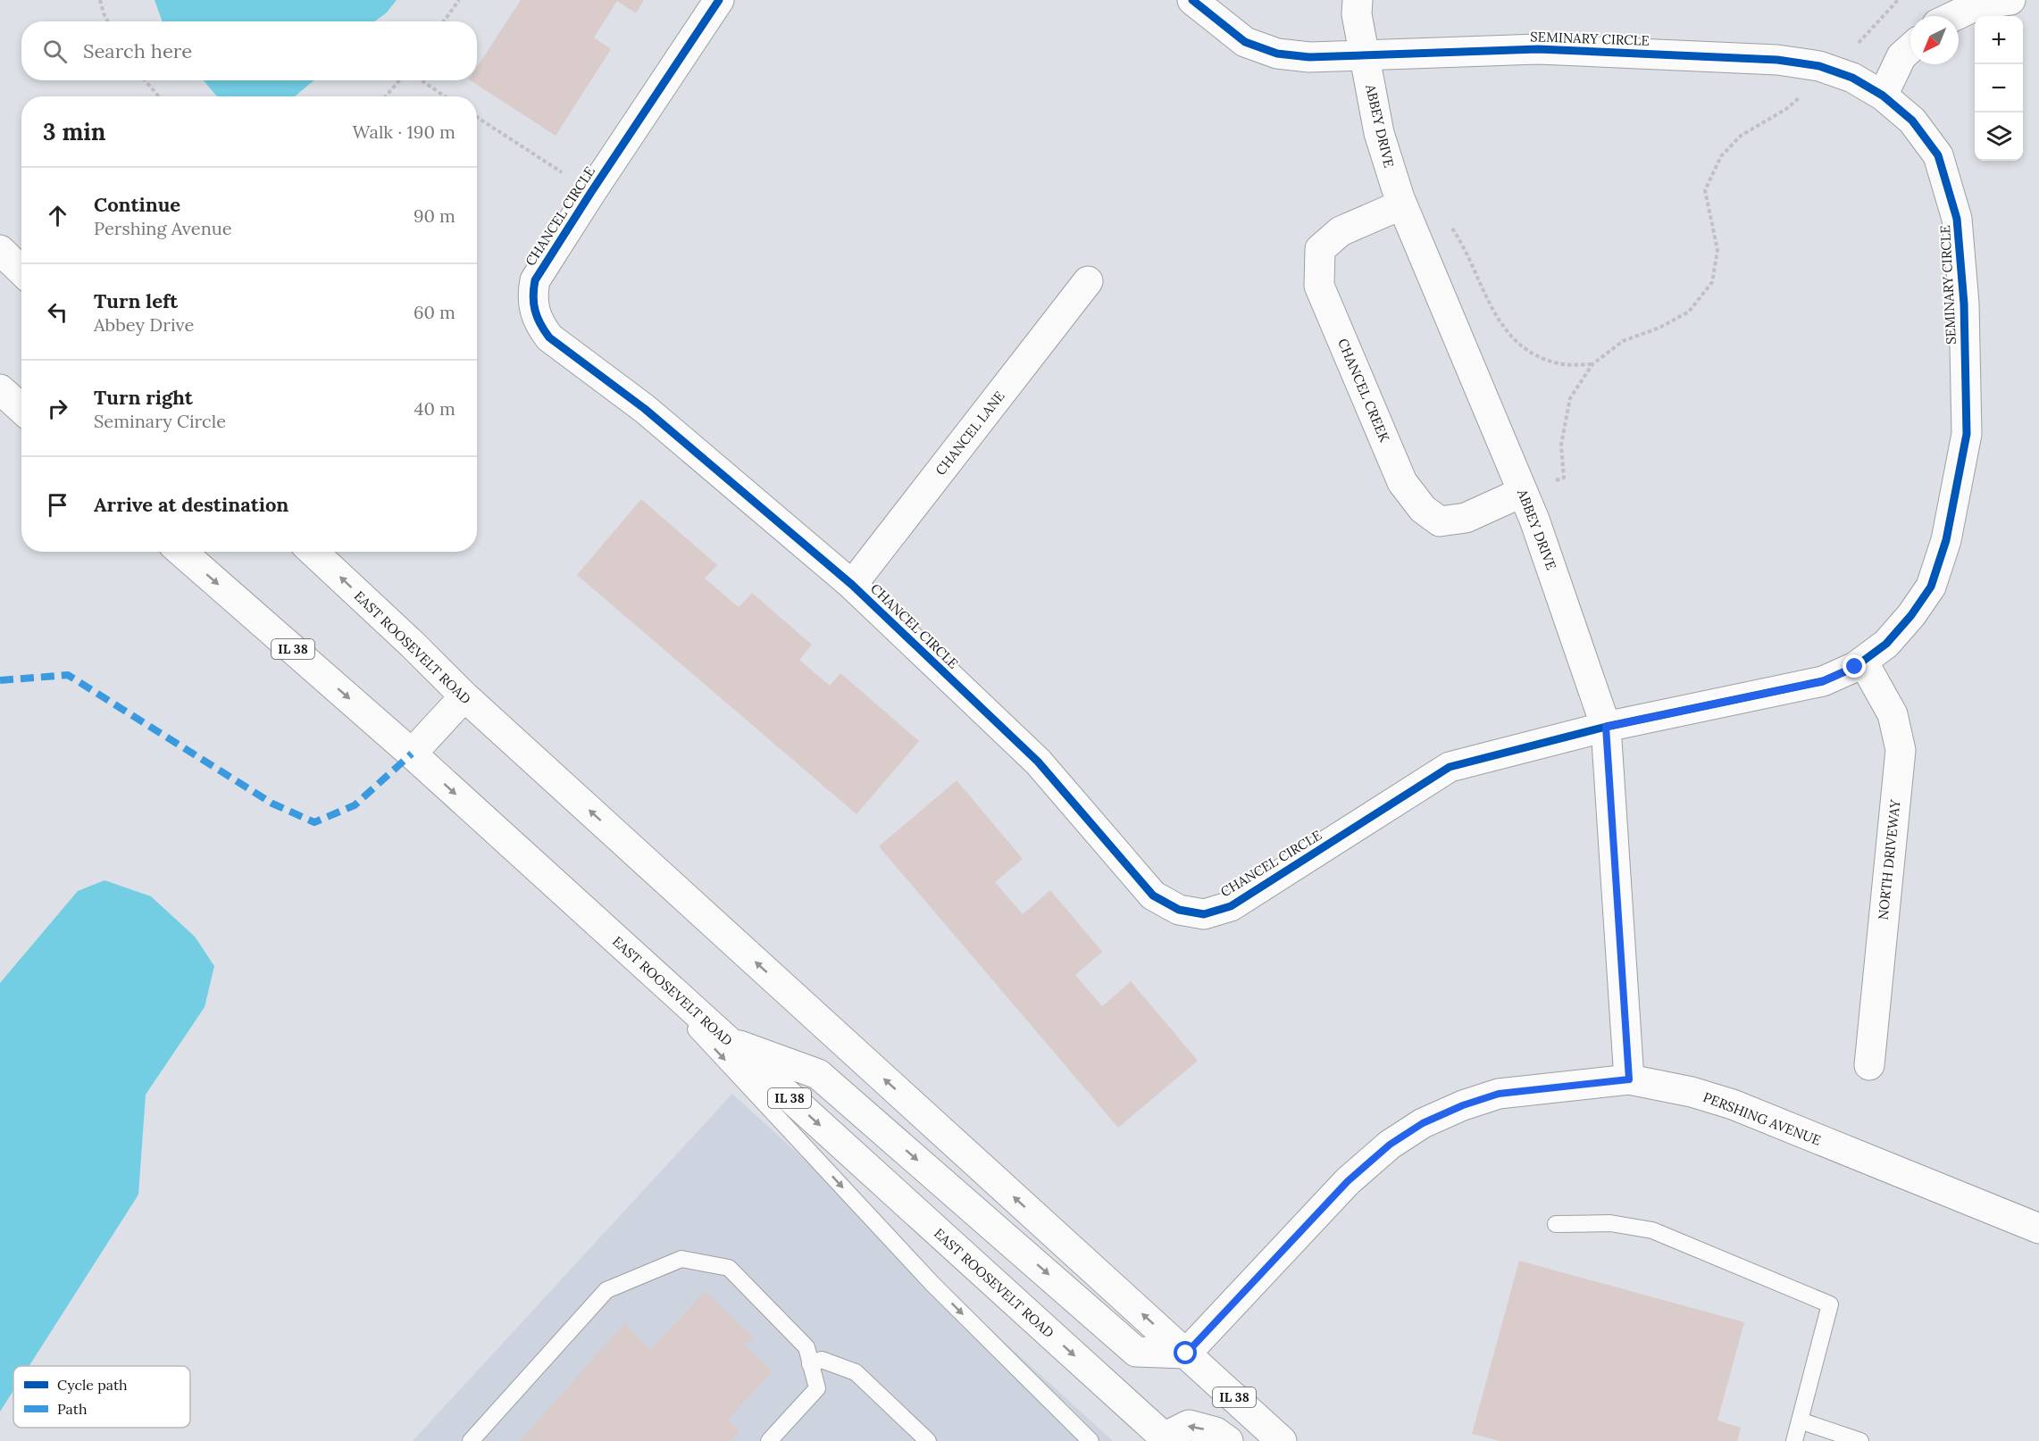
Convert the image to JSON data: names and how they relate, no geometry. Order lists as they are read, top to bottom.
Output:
{
  "streets": {
    "street": [
      "SEMINARY CIRCLE",
      "ABBEY DRIVE",
      "CHANCEL CIRCLE",
      "CHANCEL CREEK",
      "CHANCEL LANE",
      "EAST ROOSEVELT ROAD",
      "IL 38",
      "NORTH DRIVEWAY",
      "PERSHING AVENUE"
    ]
  },
  "crossings": [
    ["SEMINARY CIRCLE", "ABBEY DRIVE"],
    ["SEMINARY CIRCLE", "CHANCEL CIRCLE"],
    ["SEMINARY CIRCLE", "NORTH DRIVEWAY"],
    ["ABBEY DRIVE", "CHANCEL CIRCLE"],
    ["ABBEY DRIVE", "CHANCEL CREEK"],
    ["ABBEY DRIVE", "PERSHING AVENUE"],
    ["CHANCEL CIRCLE", "CHANCEL LANE"],
    ["EAST ROOSEVELT ROAD", "PERSHING AVENUE"]
  ],
  "legend": ["Cycle path", "Path"],
  "north": "bottom left",
  "page": {
    "map_buttons": ["+", "−"],
    "search": "Search here",
    "heading": ["3 min", "Walk · 190 m"],
    "list": [
      ["Continue", "Pershing Avenue", "90 m"],
      ["Turn left", "Abbey Drive", "60 m"],
      ["Turn right", "Seminary Circle", "40 m"],
      "Arrive at destination"
    ]
  }
}
